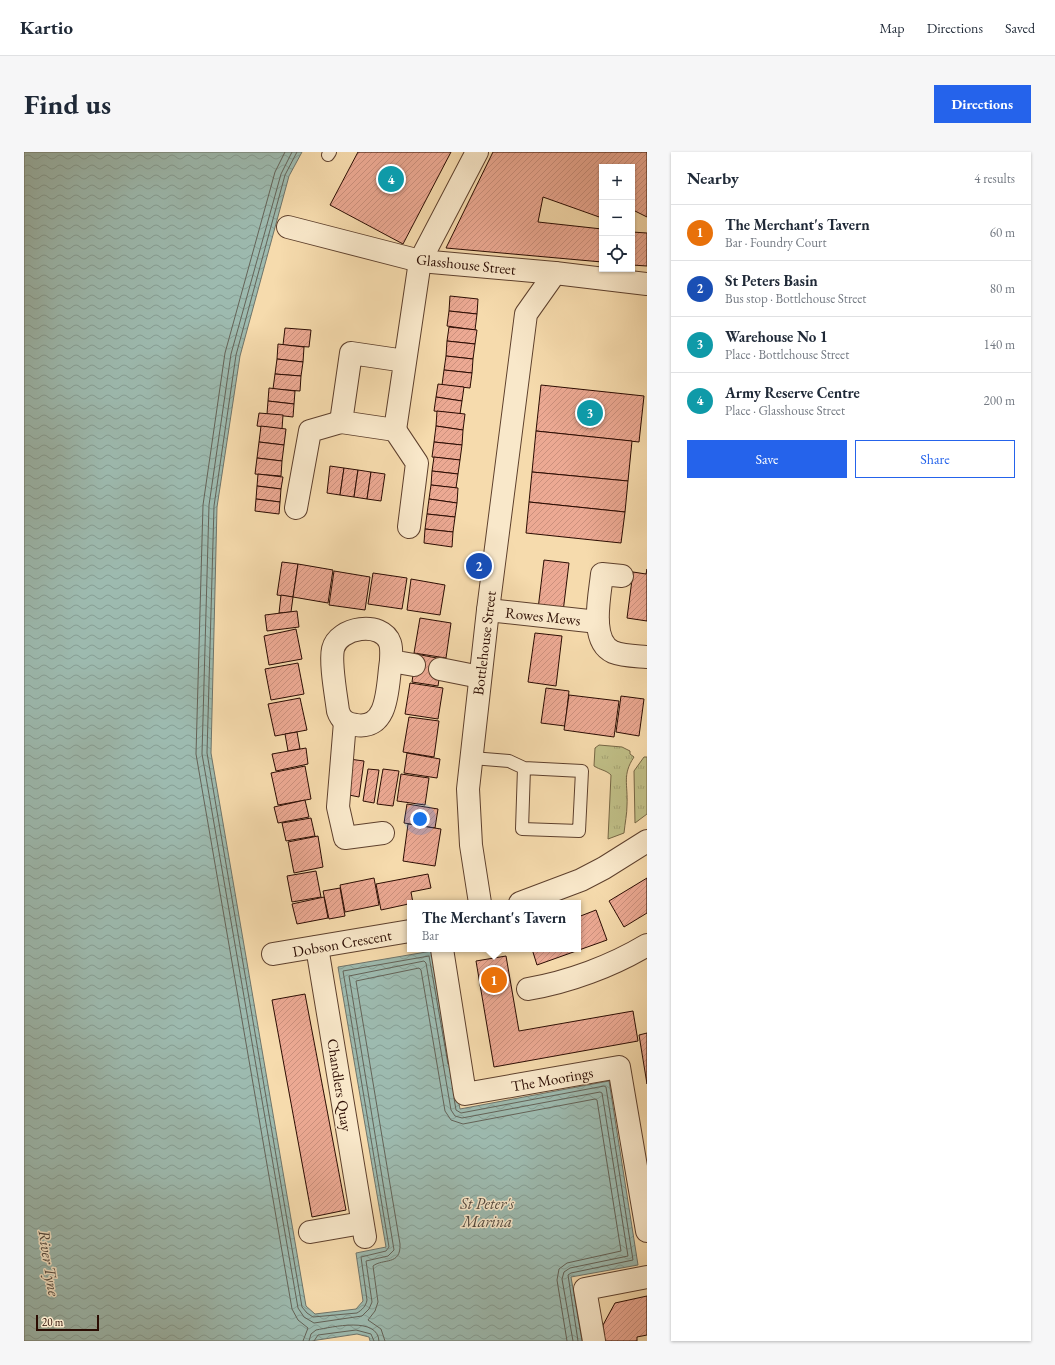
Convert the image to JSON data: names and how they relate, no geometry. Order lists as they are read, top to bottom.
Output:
{
  "streets": {
    "street": [
      "Glasshouse Street",
      "Rowes Mews",
      "Bottlehouse Street",
      "Dobson Crescent",
      "The Moorings",
      "Chandlers Quay"
    ]
  },
  "crossings": [
    ["Glasshouse Street", "Bottlehouse Street"],
    ["Rowes Mews", "Bottlehouse Street"],
    ["Dobson Crescent", "Chandlers Quay"]
  ],
  "water": ["St Peter's Marina", "River Tyne"],
  "scale_bar": "20 m",
  "page": {
    "header": "Kartio",
    "nav": ["Map", "Directions", "Saved"],
    "buttons": [
      "Directions",
      ["Save", "Share"]
    ],
    "title": "Find us",
    "heading": ["Nearby", "4 results"],
    "map_buttons": ["+", "−"],
    "pins": [
      "4",
      "3",
      "2",
      "1"
    ],
    "list": [
      {
        "mark": "1",
        "name": "The Merchant's Tavern",
        "note": "Bar · Foundry Court",
        "value": "60 m"
      },
      {
        "mark": "2",
        "name": "St Peters Basin",
        "note": "Bus stop · Bottlehouse Street",
        "value": "80 m"
      },
      {
        "mark": "3",
        "name": "Warehouse No 1",
        "note": "Place · Bottlehouse Street",
        "value": "140 m"
      },
      {
        "mark": "4",
        "name": "Army Reserve Centre",
        "note": "Place · Glasshouse Street",
        "value": "200 m"
      }
    ],
    "popup": ["The Merchant's Tavern", "Bar"],
    "scale": "20 m"
  }
}
